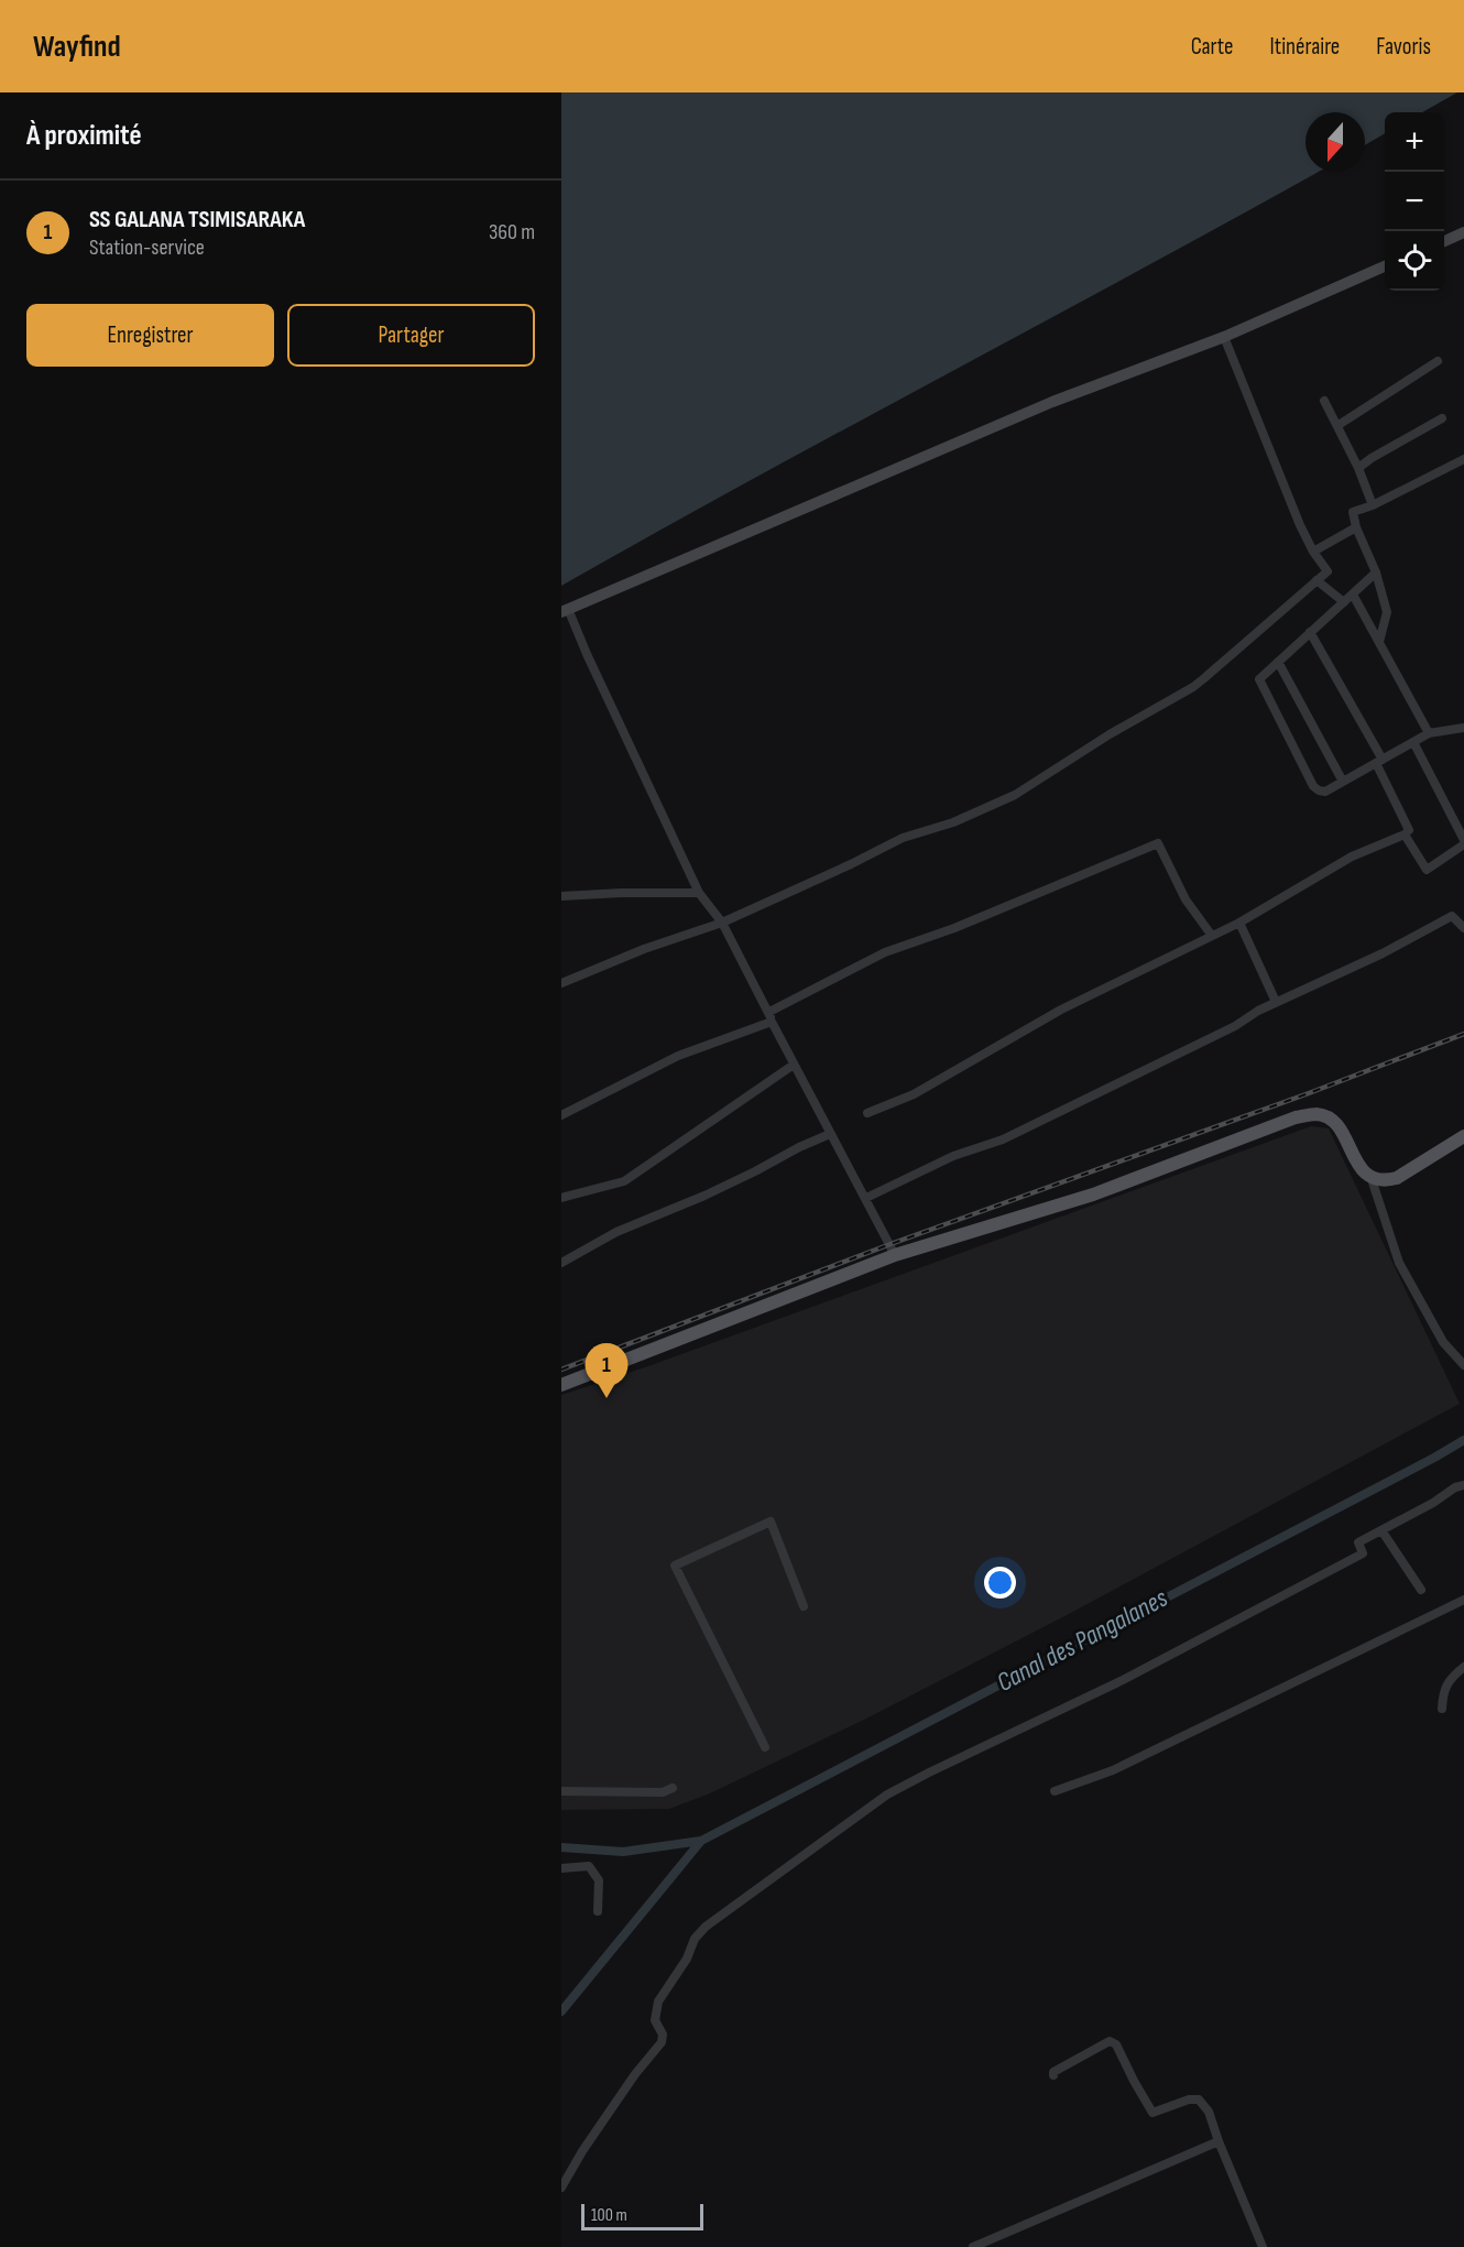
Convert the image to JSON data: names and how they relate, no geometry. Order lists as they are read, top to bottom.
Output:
{
  "water": ["Canal des Pangalanes"],
  "scale_bar": "100 m",
  "north": "bottom",
  "page": {
    "header": "Wayfind",
    "nav": ["Carte", "Itinéraire", "Favoris"],
    "heading": "À proximité",
    "map_buttons": ["+", "−"],
    "list": [
      {
        "mark": "1",
        "name": "SS GALANA TSIMISARAKA",
        "note": "Station-service",
        "value": "360 m"
      }
    ],
    "buttons": ["Enregistrer", "Partager"],
    "pins": "1",
    "scale": "100 m"
  }
}
